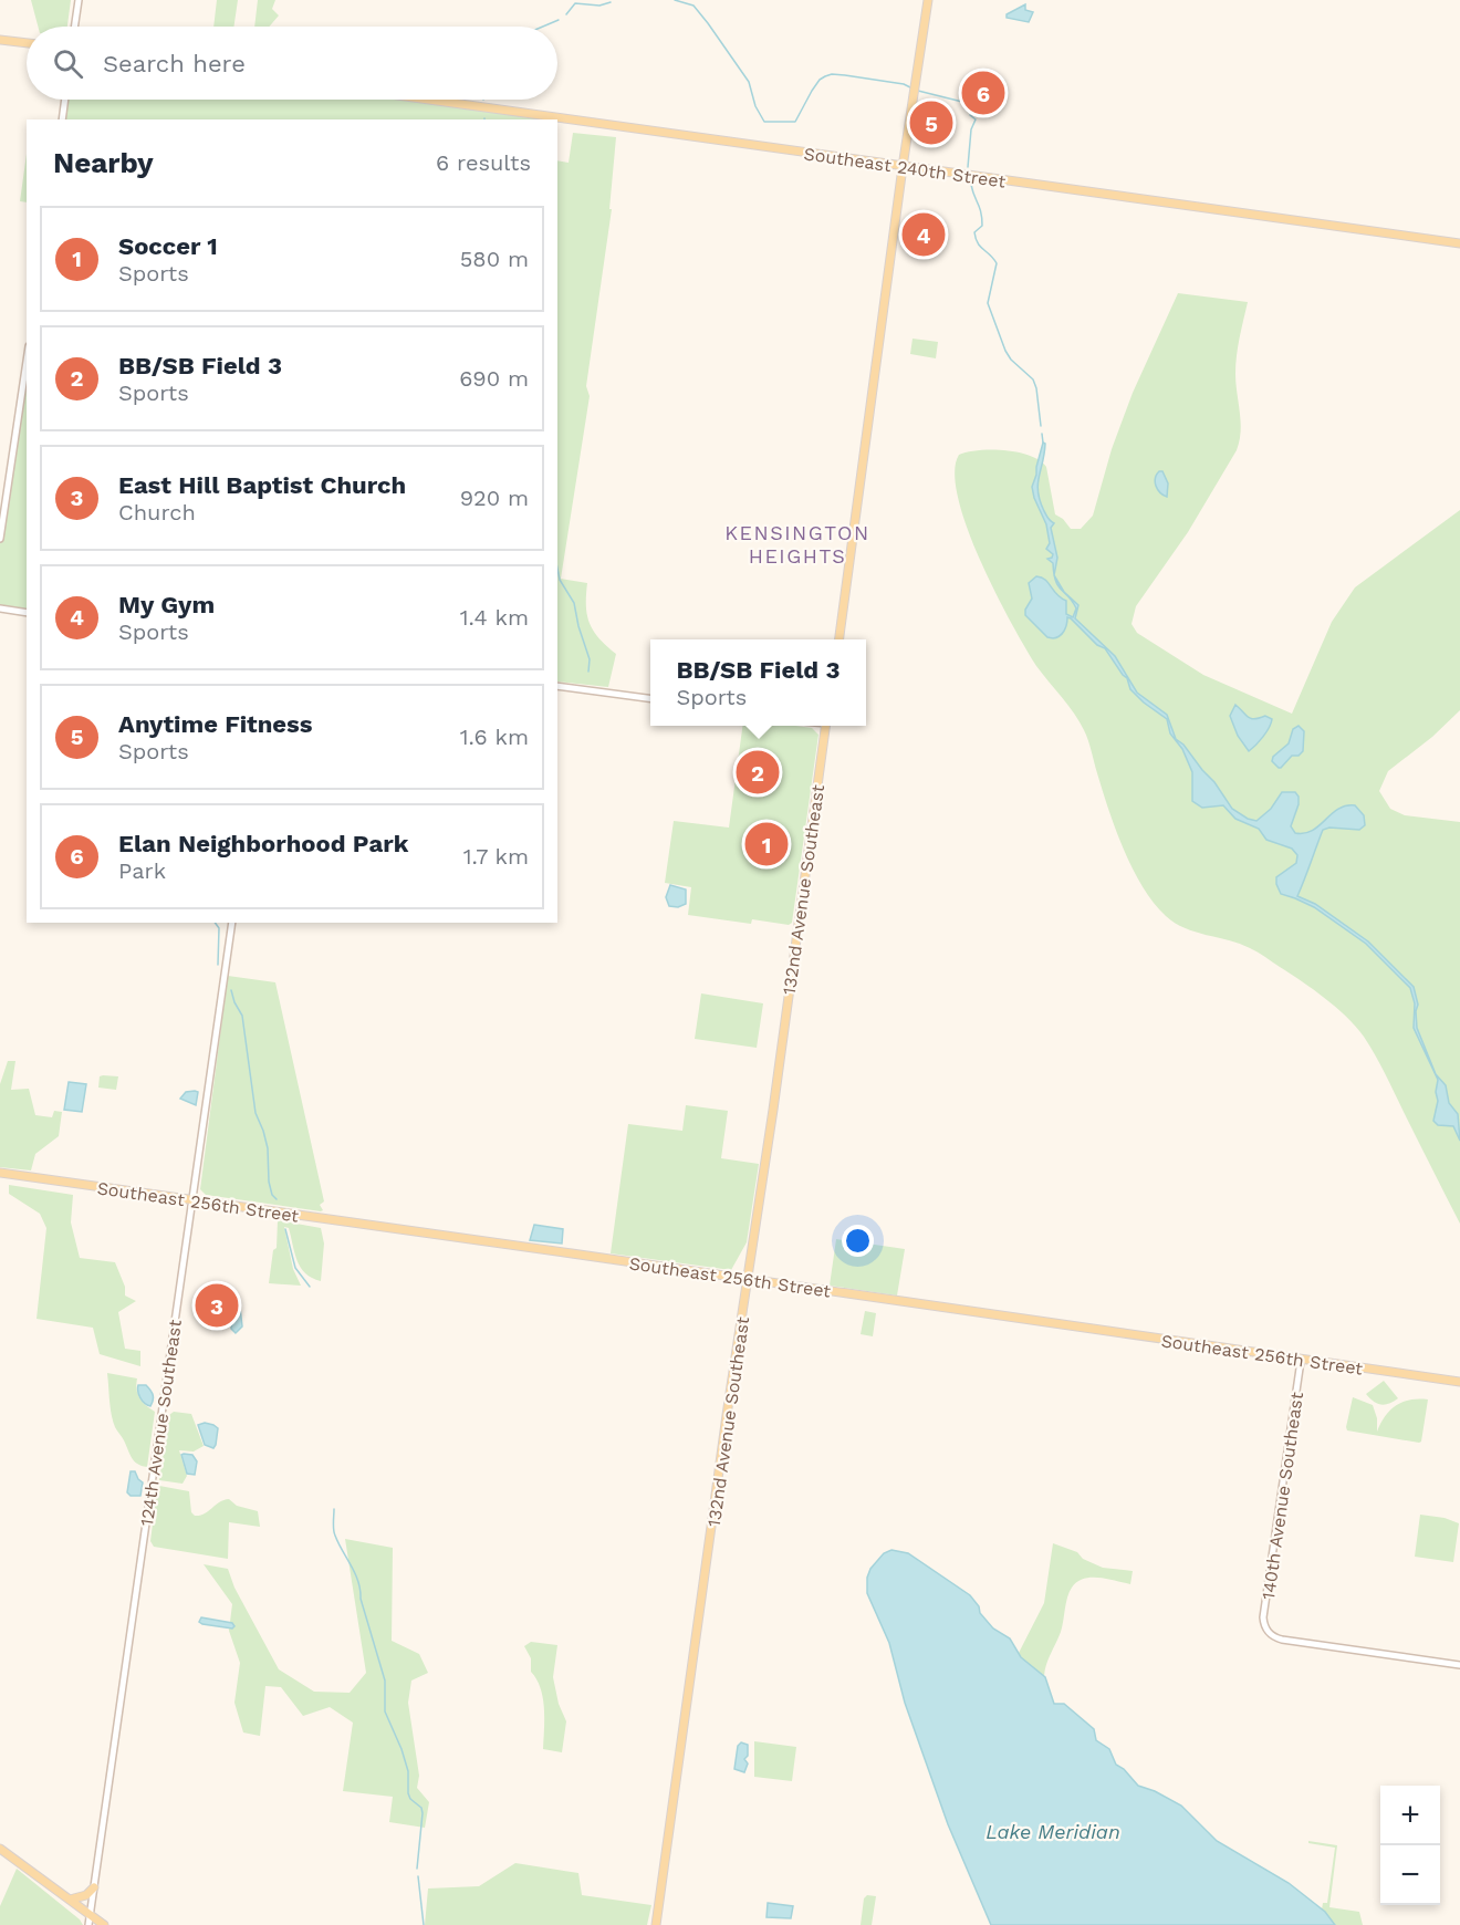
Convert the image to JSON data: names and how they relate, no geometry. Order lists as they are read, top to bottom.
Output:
{
  "streets": {
    "main road": ["Southeast 240th Street", "132nd Avenue Southeast", "Southeast 256th Street"],
    "street": ["124th Avenue Southeast", "140th Avenue Southeast"]
  },
  "crossings": [
    ["132nd Avenue Southeast", "Southeast 256th Street"],
    ["Southeast 256th Street", "124th Avenue Southeast"],
    ["Southeast 256th Street", "140th Avenue Southeast"]
  ],
  "districts": ["KENSINGTON HEIGHTS"],
  "water": ["Lake Meridian"],
  "page": {
    "search": "Search here",
    "pins": [
      "6",
      "5",
      "4",
      "2",
      "1",
      "3"
    ],
    "heading": ["Nearby", "6 results"],
    "list": [
      {
        "mark": "1",
        "name": "Soccer 1",
        "note": "Sports",
        "value": "580 m"
      },
      {
        "mark": "2",
        "name": "BB/SB Field 3",
        "note": "Sports",
        "value": "690 m"
      },
      {
        "mark": "3",
        "name": "East Hill Baptist Church",
        "note": "Church",
        "value": "920 m"
      },
      {
        "mark": "4",
        "name": "My Gym",
        "note": "Sports",
        "value": "1.4 km"
      },
      {
        "mark": "5",
        "name": "Anytime Fitness",
        "note": "Sports",
        "value": "1.6 km"
      },
      {
        "mark": "6",
        "name": "Elan Neighborhood Park",
        "note": "Park",
        "value": "1.7 km"
      }
    ],
    "popup": ["BB/SB Field 3", "Sports"],
    "map_buttons": ["+", "−"]
  }
}
